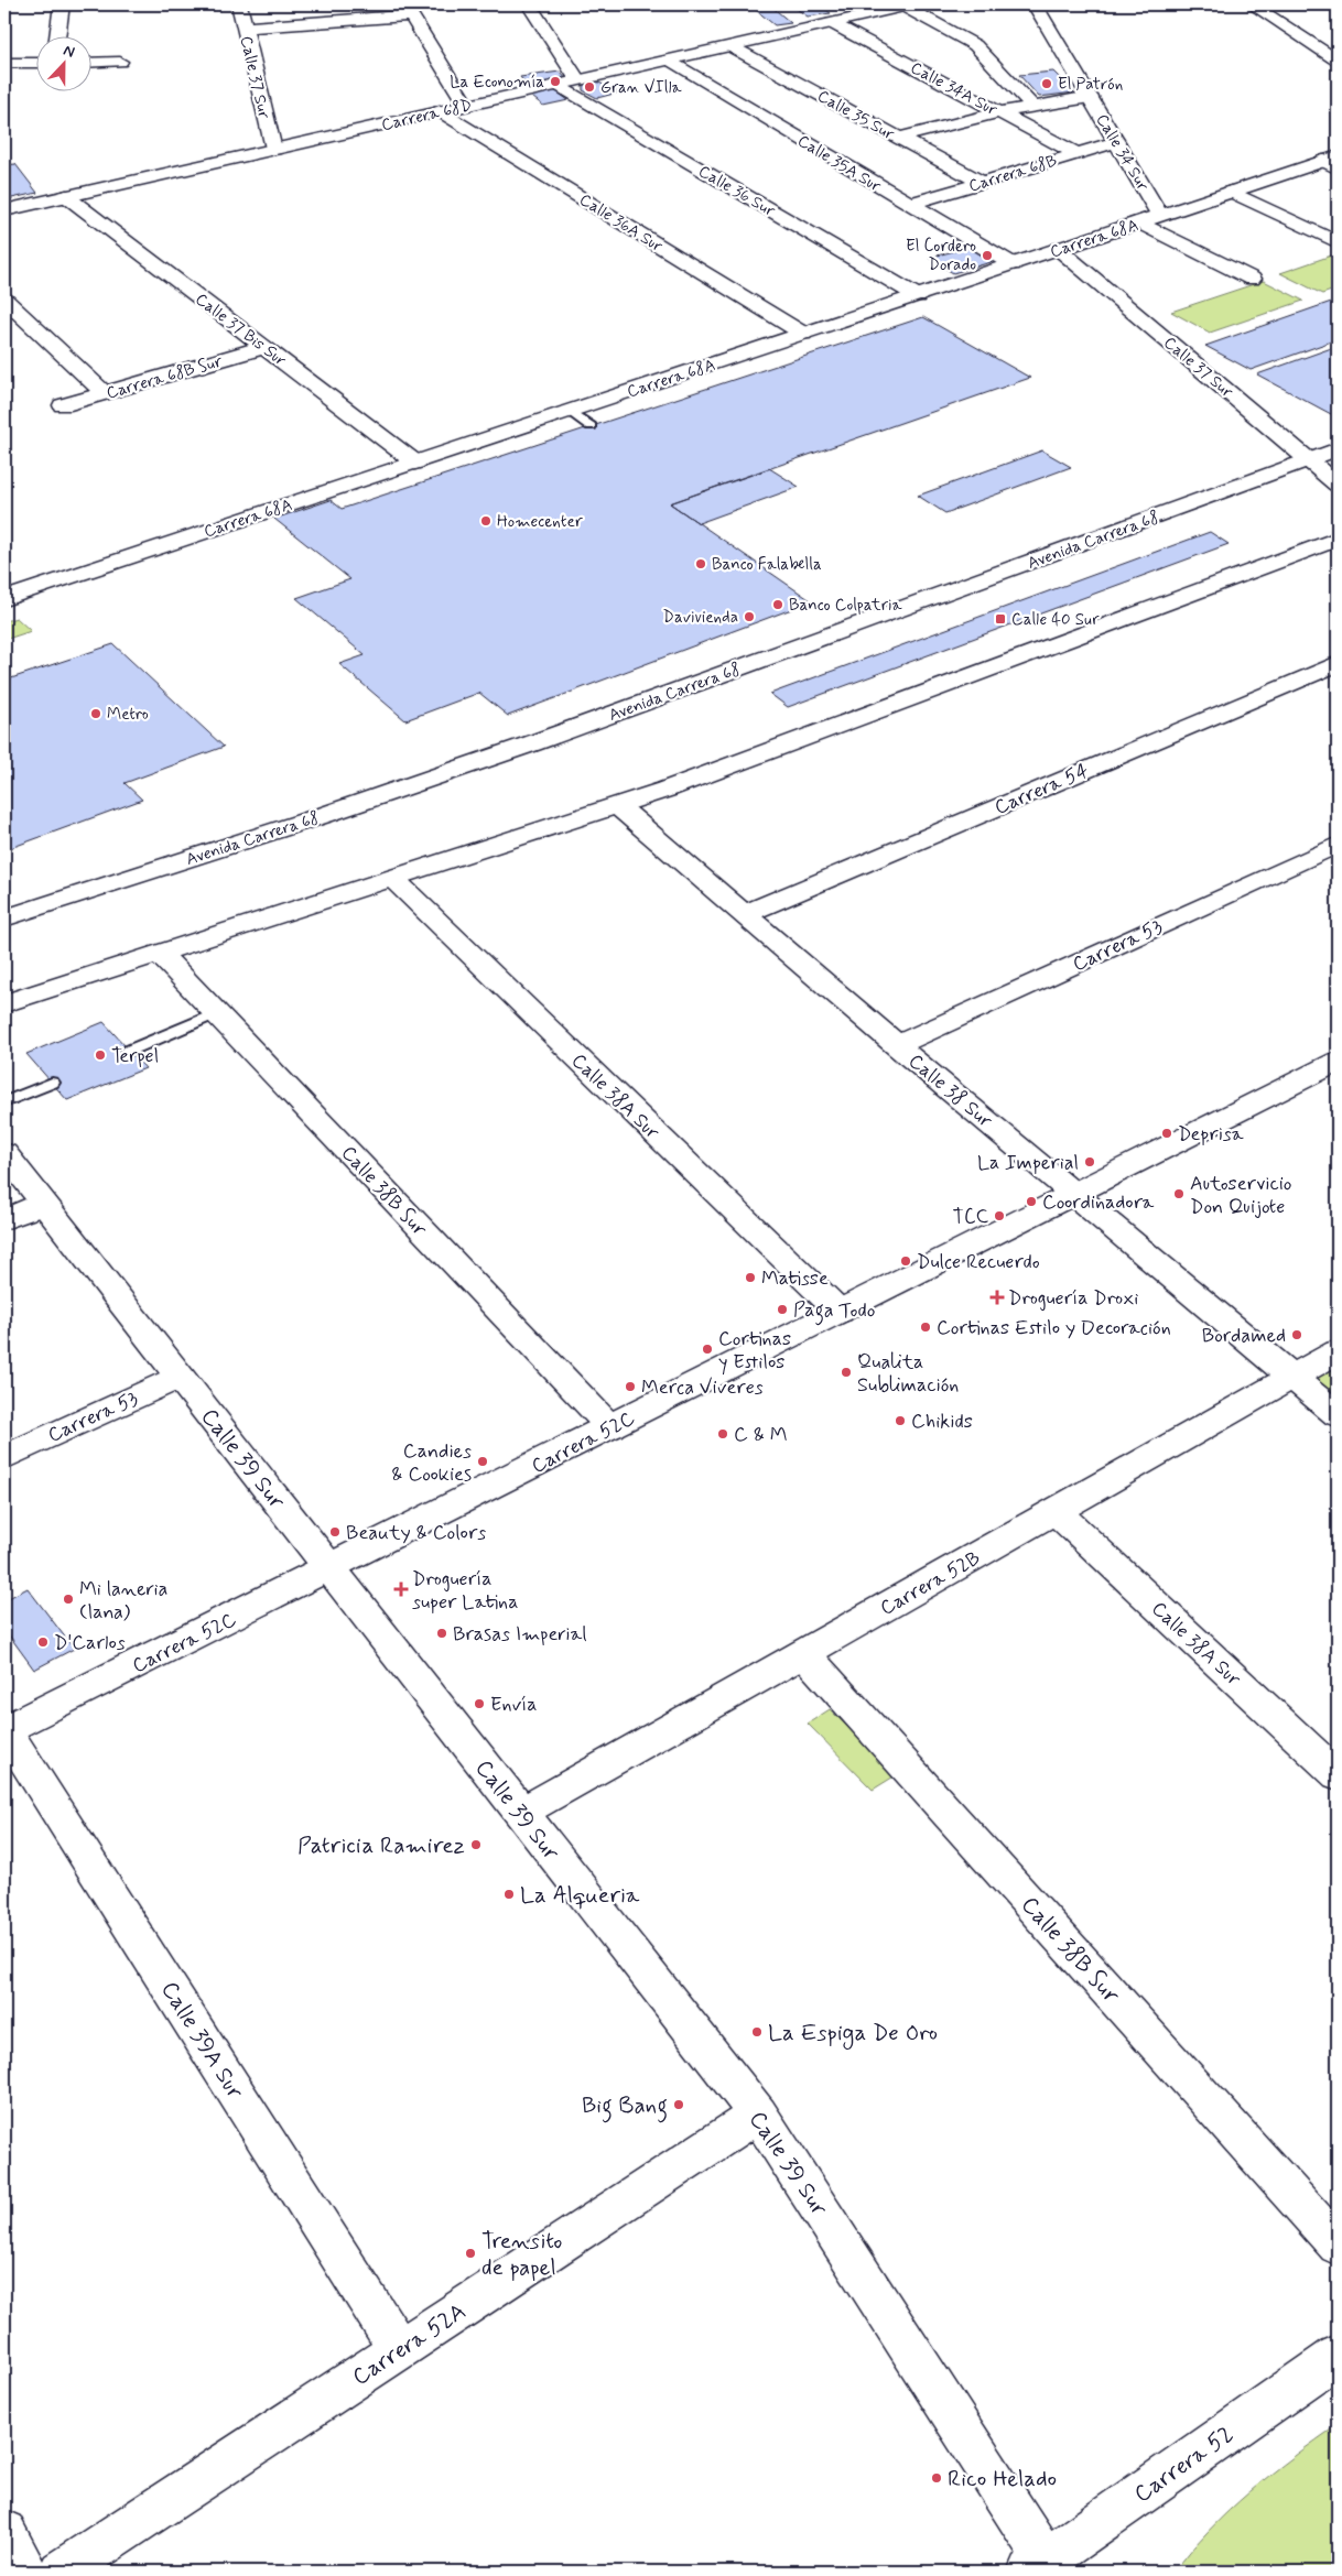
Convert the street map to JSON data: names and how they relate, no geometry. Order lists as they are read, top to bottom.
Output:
{
  "streets": {
    "street": [
      "Calle 37 Sur",
      "Calle 34A Sur",
      "Carrera 68D",
      "Calle 35 Sur",
      "Calle 34 Sur",
      "Calle 35A Sur",
      "Carrera 68B",
      "Calle 36 Sur",
      "Calle 36A Sur",
      "Carrera 68A",
      "Calle 37 Bis Sur",
      "Carrera 68B Sur",
      "Avenida Carrera 68",
      "Carrera 54",
      "Carrera 53",
      "Calle 38 Sur",
      "Calle 38A Sur",
      "Calle 38B Sur",
      "Carrera 52C",
      "Calle 39 Sur",
      "Carrera 52B",
      "Calle 39A Sur",
      "Carrera 52A",
      "Carrera 52"
    ]
  },
  "crossings": [
    ["Calle 37 Sur", "Carrera 68D"],
    ["Calle 37 Sur", "Carrera 68A"],
    ["Calle 37 Sur", "Avenida Carrera 68"],
    ["Calle 34A Sur", "Carrera 68D"],
    ["Calle 34A Sur", "Carrera 68B"],
    ["Carrera 68D", "Calle 35 Sur"],
    ["Carrera 68D", "Calle 35A Sur"],
    ["Carrera 68D", "Calle 36 Sur"],
    ["Carrera 68D", "Calle 36A Sur"],
    ["Carrera 68D", "Calle 37 Bis Sur"],
    ["Calle 35 Sur", "Carrera 68B"],
    ["Calle 34 Sur", "Carrera 68B"],
    ["Calle 34 Sur", "Carrera 68A"],
    ["Calle 35A Sur", "Carrera 68B"],
    ["Calle 35A Sur", "Carrera 68A"],
    ["Calle 36 Sur", "Carrera 68A"],
    ["Calle 36A Sur", "Carrera 68A"],
    ["Carrera 68A", "Calle 37 Bis Sur"],
    ["Calle 37 Bis Sur", "Carrera 68B Sur"],
    ["Carrera 54", "Calle 38 Sur"],
    ["Carrera 53", "Calle 38 Sur"],
    ["Carrera 53", "Calle 39 Sur"],
    ["Calle 38 Sur", "Carrera 52C"],
    ["Calle 38 Sur", "Carrera 52B"],
    ["Calle 38A Sur", "Carrera 52C"],
    ["Calle 38A Sur", "Carrera 52B"],
    ["Calle 38B Sur", "Carrera 52C"],
    ["Calle 38B Sur", "Carrera 52B"],
    ["Carrera 52C", "Calle 39 Sur"],
    ["Carrera 52C", "Calle 39A Sur"],
    ["Calle 39 Sur", "Carrera 52B"],
    ["Calle 39 Sur", "Carrera 52A"],
    ["Calle 39 Sur", "Carrera 52"],
    ["Calle 39A Sur", "Carrera 52A"]
  ],
  "places": {
    "other": [
      "La Economía",
      "El Patrón",
      "Gran VIlla",
      "El Cordero Dorado",
      "Homecenter",
      "Banco Falabella",
      "Banco Colpatria",
      "Davivienda",
      "Metro",
      "Terpel",
      "Deprisa",
      "La Imperial",
      "Autoservicio Don Quijote",
      "Coordinadora",
      "TCC",
      "Dulce Recuerdo",
      "Matisse",
      "Paga Todo",
      "Cortinas Estilo y Decoración",
      "Bordamed",
      "Cortinas y Estilos",
      "Qualita Sublimación",
      "Merca Viveres",
      "Chikids",
      "C & M",
      "Candies & Cookies",
      "Beauty & Colors",
      "Mi laneria (lana)",
      "Brasas Imperial",
      "D'Carlos",
      "Envía",
      "Patricia Ramirez",
      "La Alqueria",
      "La Espiga De Oro",
      "Big Bang",
      "Trensito de papel",
      "Rico Helado"
    ],
    "transit": ["Calle 40 Sur"],
    "health": ["Droguería Droxi", "Droguería super Latina"]
  },
  "north": "top"
}
